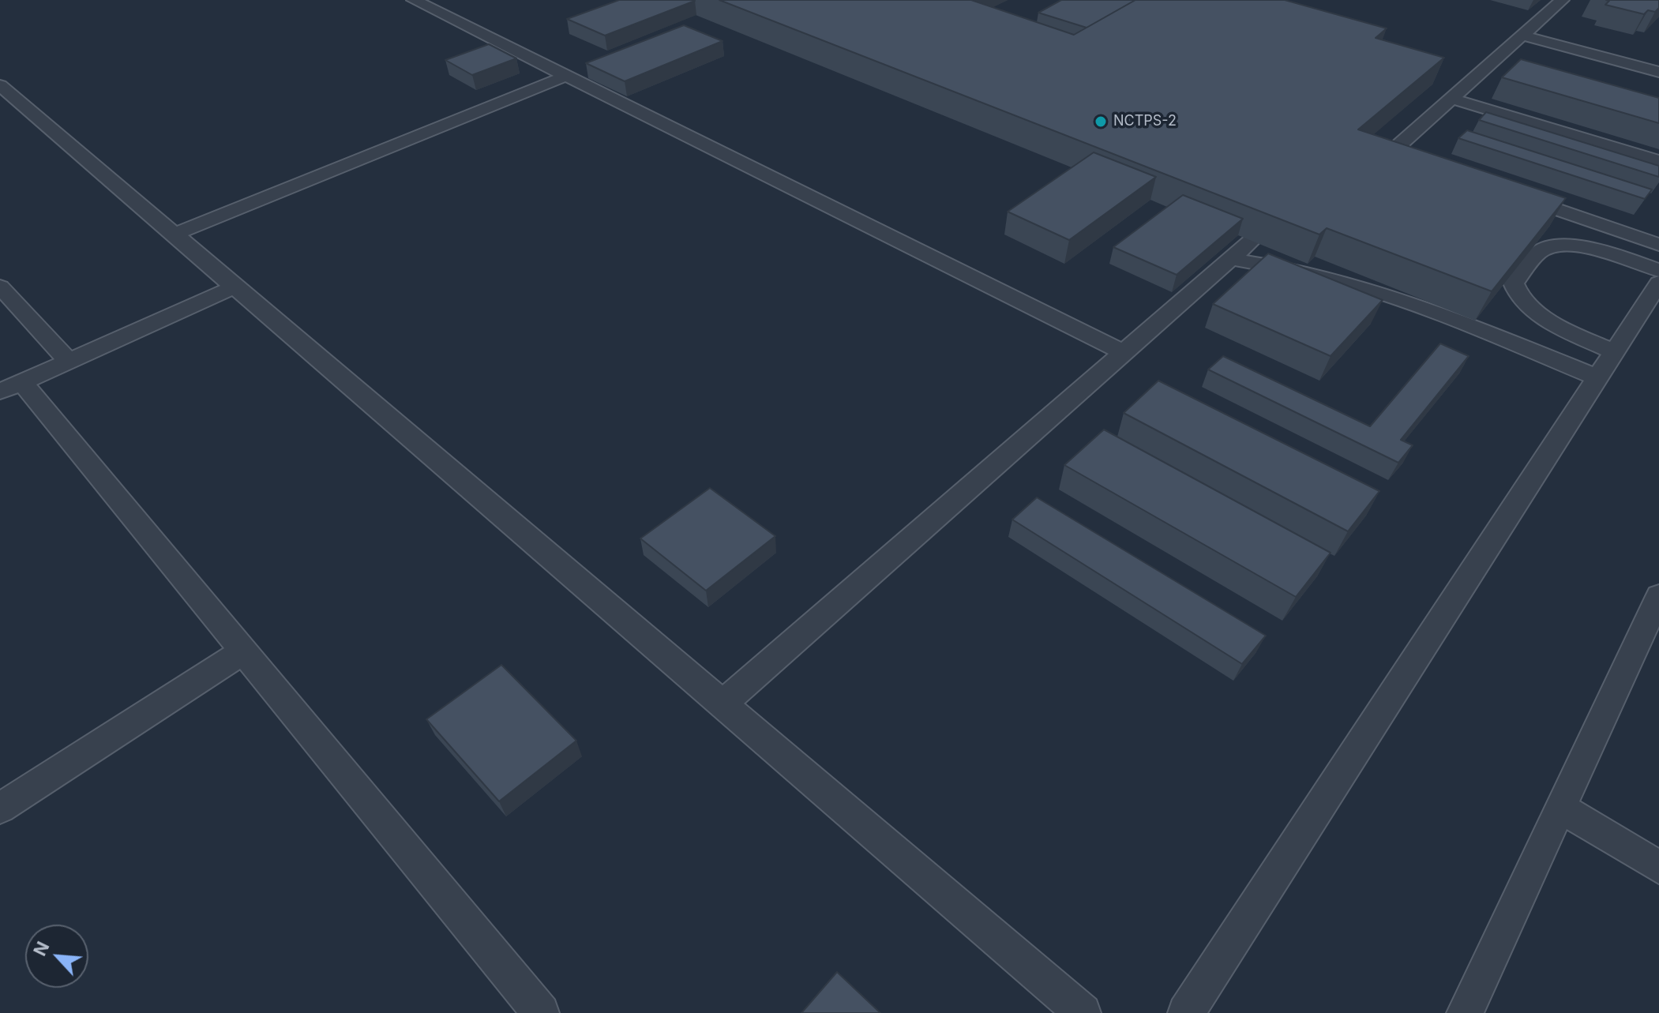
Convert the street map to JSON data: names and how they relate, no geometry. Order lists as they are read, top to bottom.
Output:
{
  "places": ["NCTPS-2"],
  "north": "top left"
}
